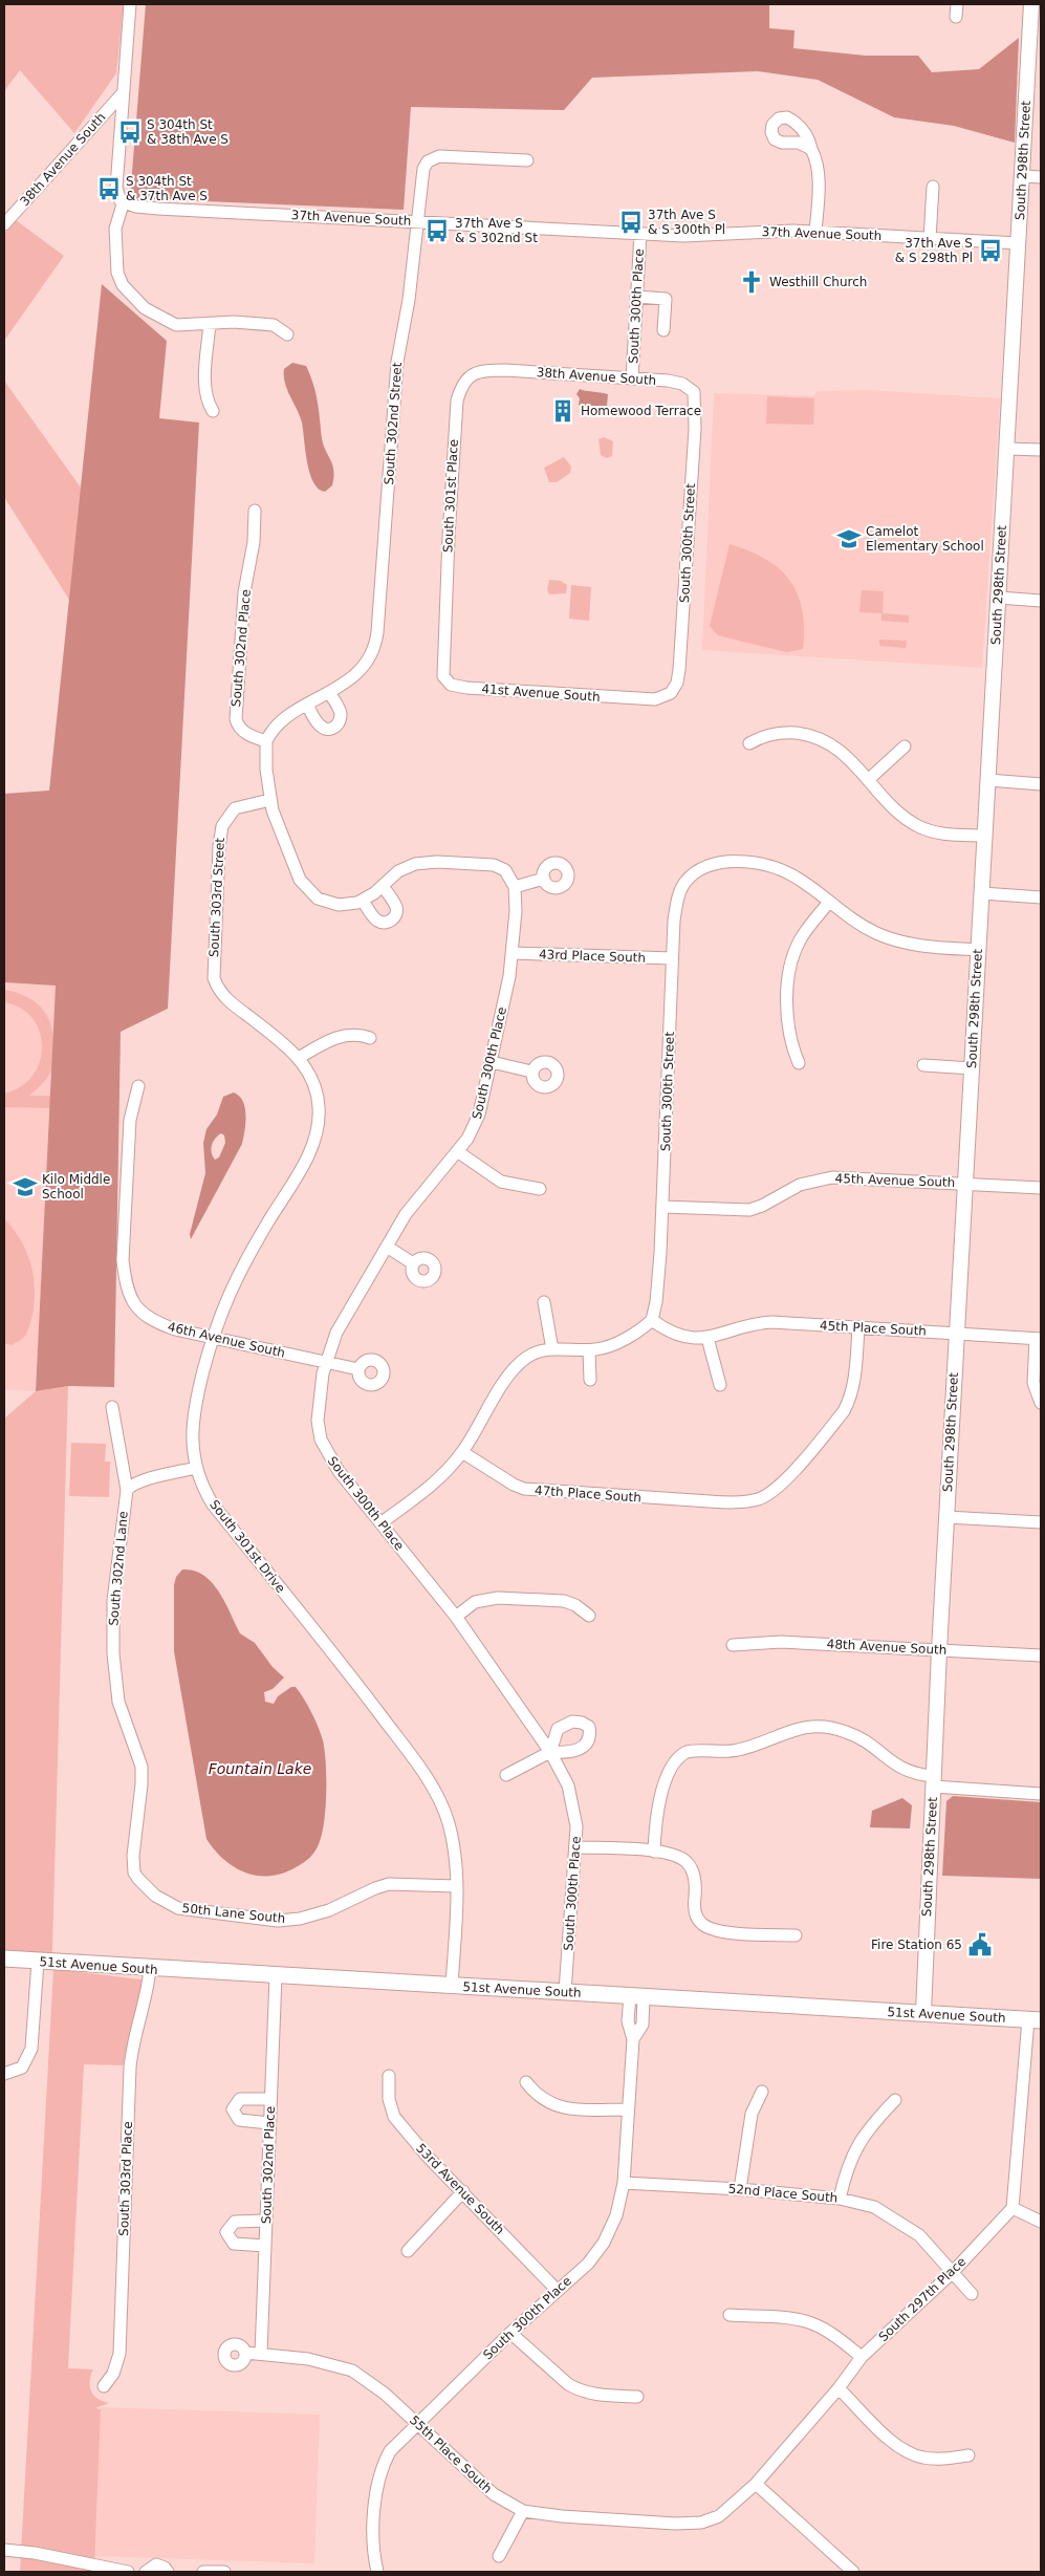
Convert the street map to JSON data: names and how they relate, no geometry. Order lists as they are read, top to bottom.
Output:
{
  "streets": {
    "main road": ["51st Avenue South"],
    "street": [
      "38th Avenue South",
      "South 298th Street",
      "37th Avenue South",
      "South 300th Place",
      "South 302nd Street",
      "South 301st Place",
      "South 300th Street",
      "South 302nd Place",
      "41st Avenue South",
      "South 303rd Street",
      "43rd Place South",
      "45th Avenue South",
      "45th Place South",
      "46th Avenue South",
      "47th Place South",
      "South 301st Drive",
      "South 302nd Lane",
      "48th Avenue South",
      "50th Lane South",
      "South 303rd Place",
      "53rd Avenue South",
      "52nd Place South",
      "South 297th Place",
      "55th Place South"
    ]
  },
  "crossings": [
    ["38th Avenue South", "South 300th Place"],
    ["38th Avenue South", "South 301st Place"],
    ["38th Avenue South", "South 300th Street"],
    ["South 298th Street", "37th Avenue South"],
    ["South 298th Street", "45th Avenue South"],
    ["South 298th Street", "45th Place South"],
    ["South 298th Street", "48th Avenue South"],
    ["South 298th Street", "51st Avenue South"],
    ["37th Avenue South", "South 300th Place"],
    ["37th Avenue South", "South 302nd Street"],
    ["South 300th Place", "43rd Place South"],
    ["South 300th Place", "46th Avenue South"],
    ["South 300th Place", "51st Avenue South"],
    ["South 300th Place", "53rd Avenue South"],
    ["South 300th Place", "52nd Place South"],
    ["South 300th Place", "55th Place South"],
    ["South 301st Place", "41st Avenue South"],
    ["South 300th Street", "41st Avenue South"],
    ["South 300th Street", "43rd Place South"],
    ["South 300th Street", "45th Avenue South"],
    ["South 300th Street", "45th Place South"],
    ["South 302nd Place", "51st Avenue South"],
    ["South 302nd Place", "55th Place South"],
    ["South 303rd Street", "South 301st Drive"],
    ["45th Place South", "47th Place South"],
    ["46th Avenue South", "South 301st Drive"],
    ["South 301st Drive", "50th Lane South"],
    ["South 301st Drive", "51st Avenue South"],
    ["South 302nd Lane", "50th Lane South"],
    ["51st Avenue South", "South 303rd Place"],
    ["52nd Place South", "South 297th Place"],
    ["South 297th Place", "55th Place South"]
  ],
  "water": ["Fountain Lake"],
  "places": {
    "bus stop": [
      "S 304th St & 38th Ave S",
      "S 304th St & 37th Ave S",
      "37th Ave S & S 300th Pl",
      "37th Ave S & S 302nd St",
      "37th Ave S & S 298th Pl"
    ],
    "church": ["Westhill Church"],
    "building": ["Homewood Terrace"],
    "school or university": ["Camelot Elementary School", "Kilo Middle School"],
    "public building": ["Fire Station 65"]
  }
}
